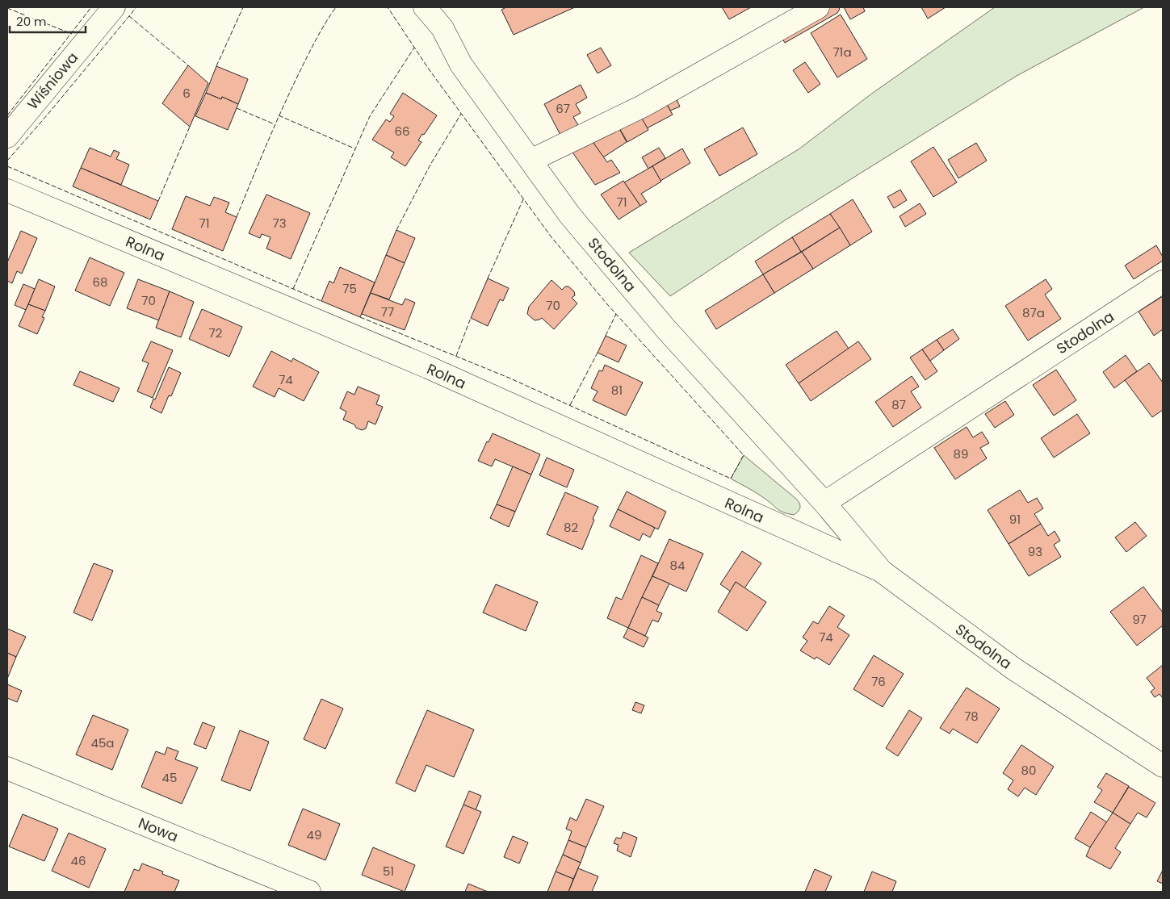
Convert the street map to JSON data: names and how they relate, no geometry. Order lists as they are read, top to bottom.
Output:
{
  "streets": {
    "street": [
      "Wiśniowa",
      "Rolna",
      "Stodolna",
      "Nowa"
    ]
  },
  "crossings": [
    ["Rolna", "Stodolna"]
  ],
  "house_numbers": [
    "71a",
    "6",
    "67",
    "66",
    "71",
    "71",
    "73",
    "68",
    "75",
    "70",
    "70",
    "77",
    "87a",
    "72",
    "74",
    "81",
    "87",
    "89",
    "91",
    "82",
    "93",
    "84",
    "97",
    "74",
    "76",
    "78",
    "45a",
    "80",
    "45",
    "49",
    "46",
    "51"
  ],
  "scale_bar": "20 m"
}
